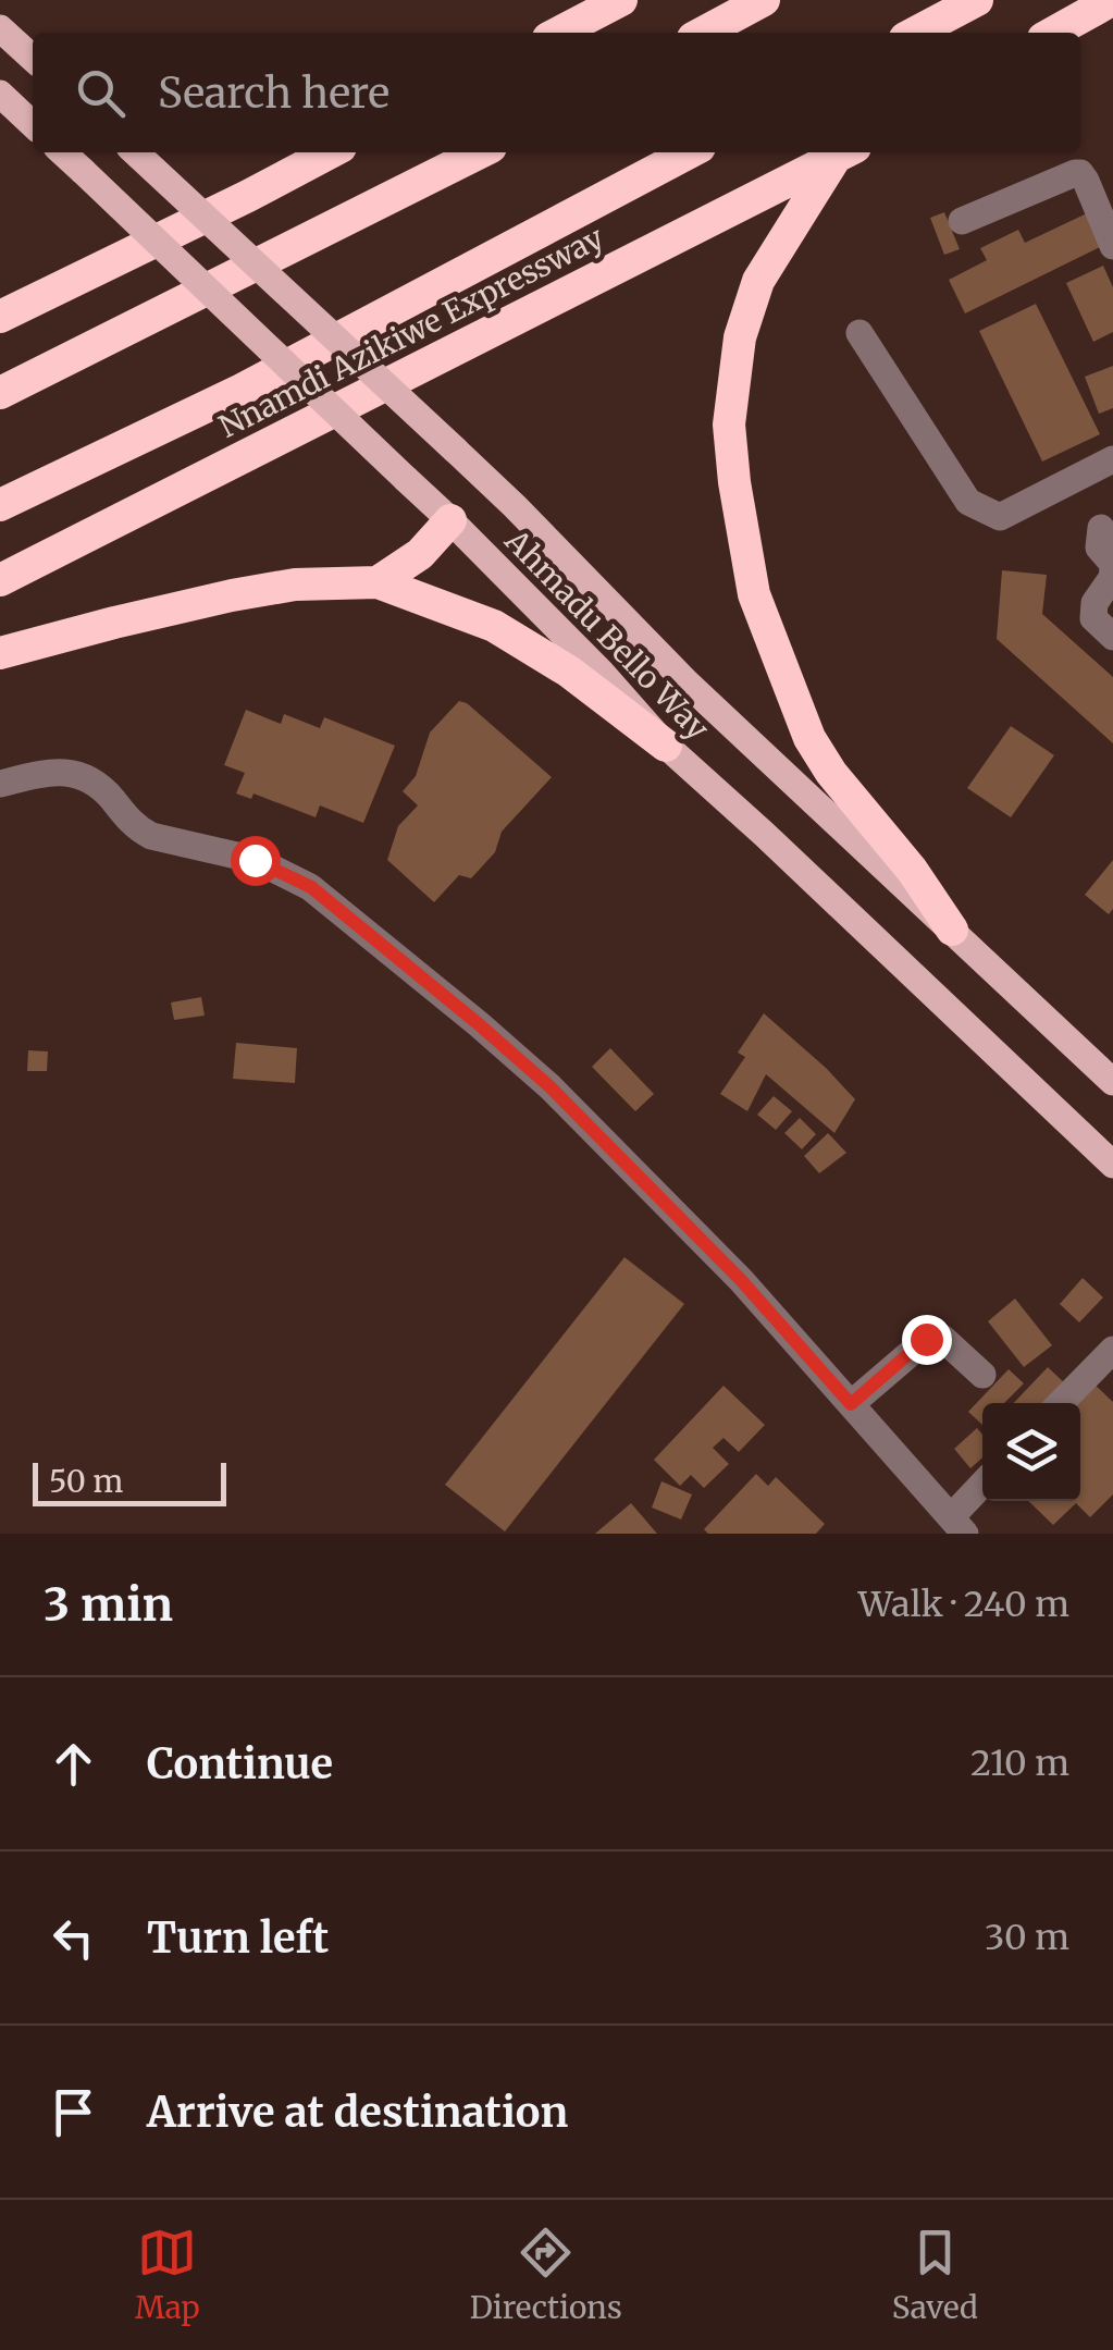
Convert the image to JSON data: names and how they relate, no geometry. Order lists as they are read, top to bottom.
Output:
{
  "streets": {
    "highway": ["Nnamdi Azikiwe Expressway"],
    "main road": ["Ahmadu Bello Way"]
  },
  "scale_bar": "50 m",
  "page": {
    "search": "Search here",
    "scale": "50 m",
    "heading": ["3 min", "Walk · 240 m"],
    "list": [
      ["Continue", "210 m"],
      ["Turn left", "30 m"],
      "Arrive at destination"
    ],
    "nav": ["Map", "Directions", "Saved"]
  }
}
